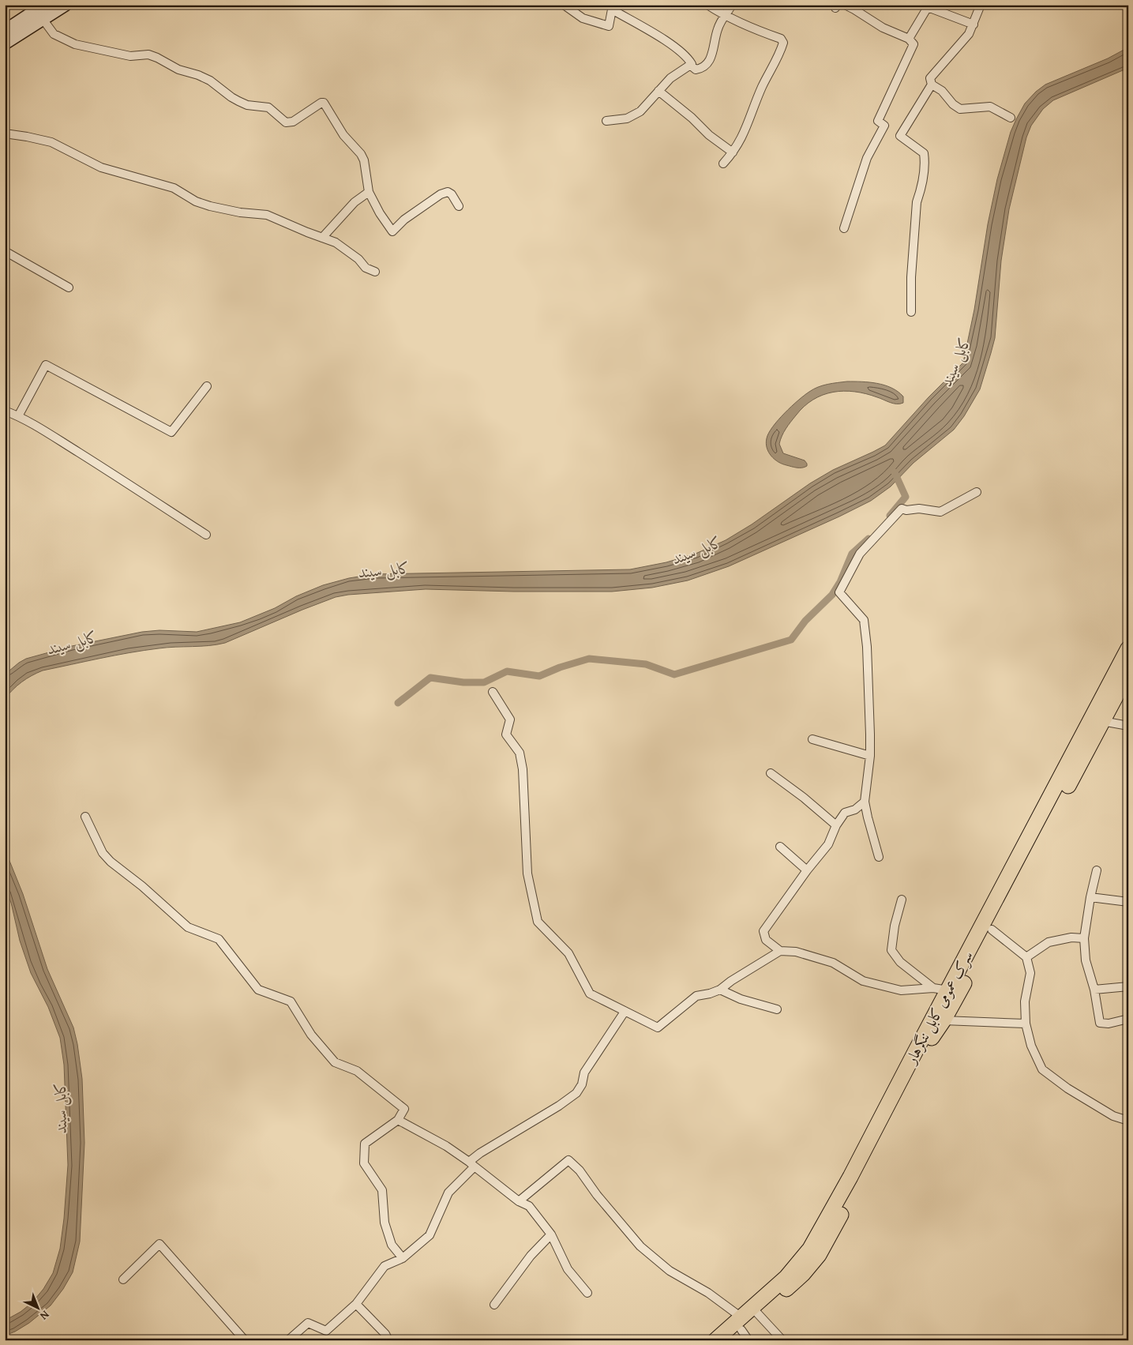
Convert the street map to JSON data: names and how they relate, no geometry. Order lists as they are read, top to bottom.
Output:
{
  "streets": {
    "highway": ["سرک عمومی کابل ننگرهار"]
  },
  "water": ["کابل سيند"],
  "north": "bottom right"
}
